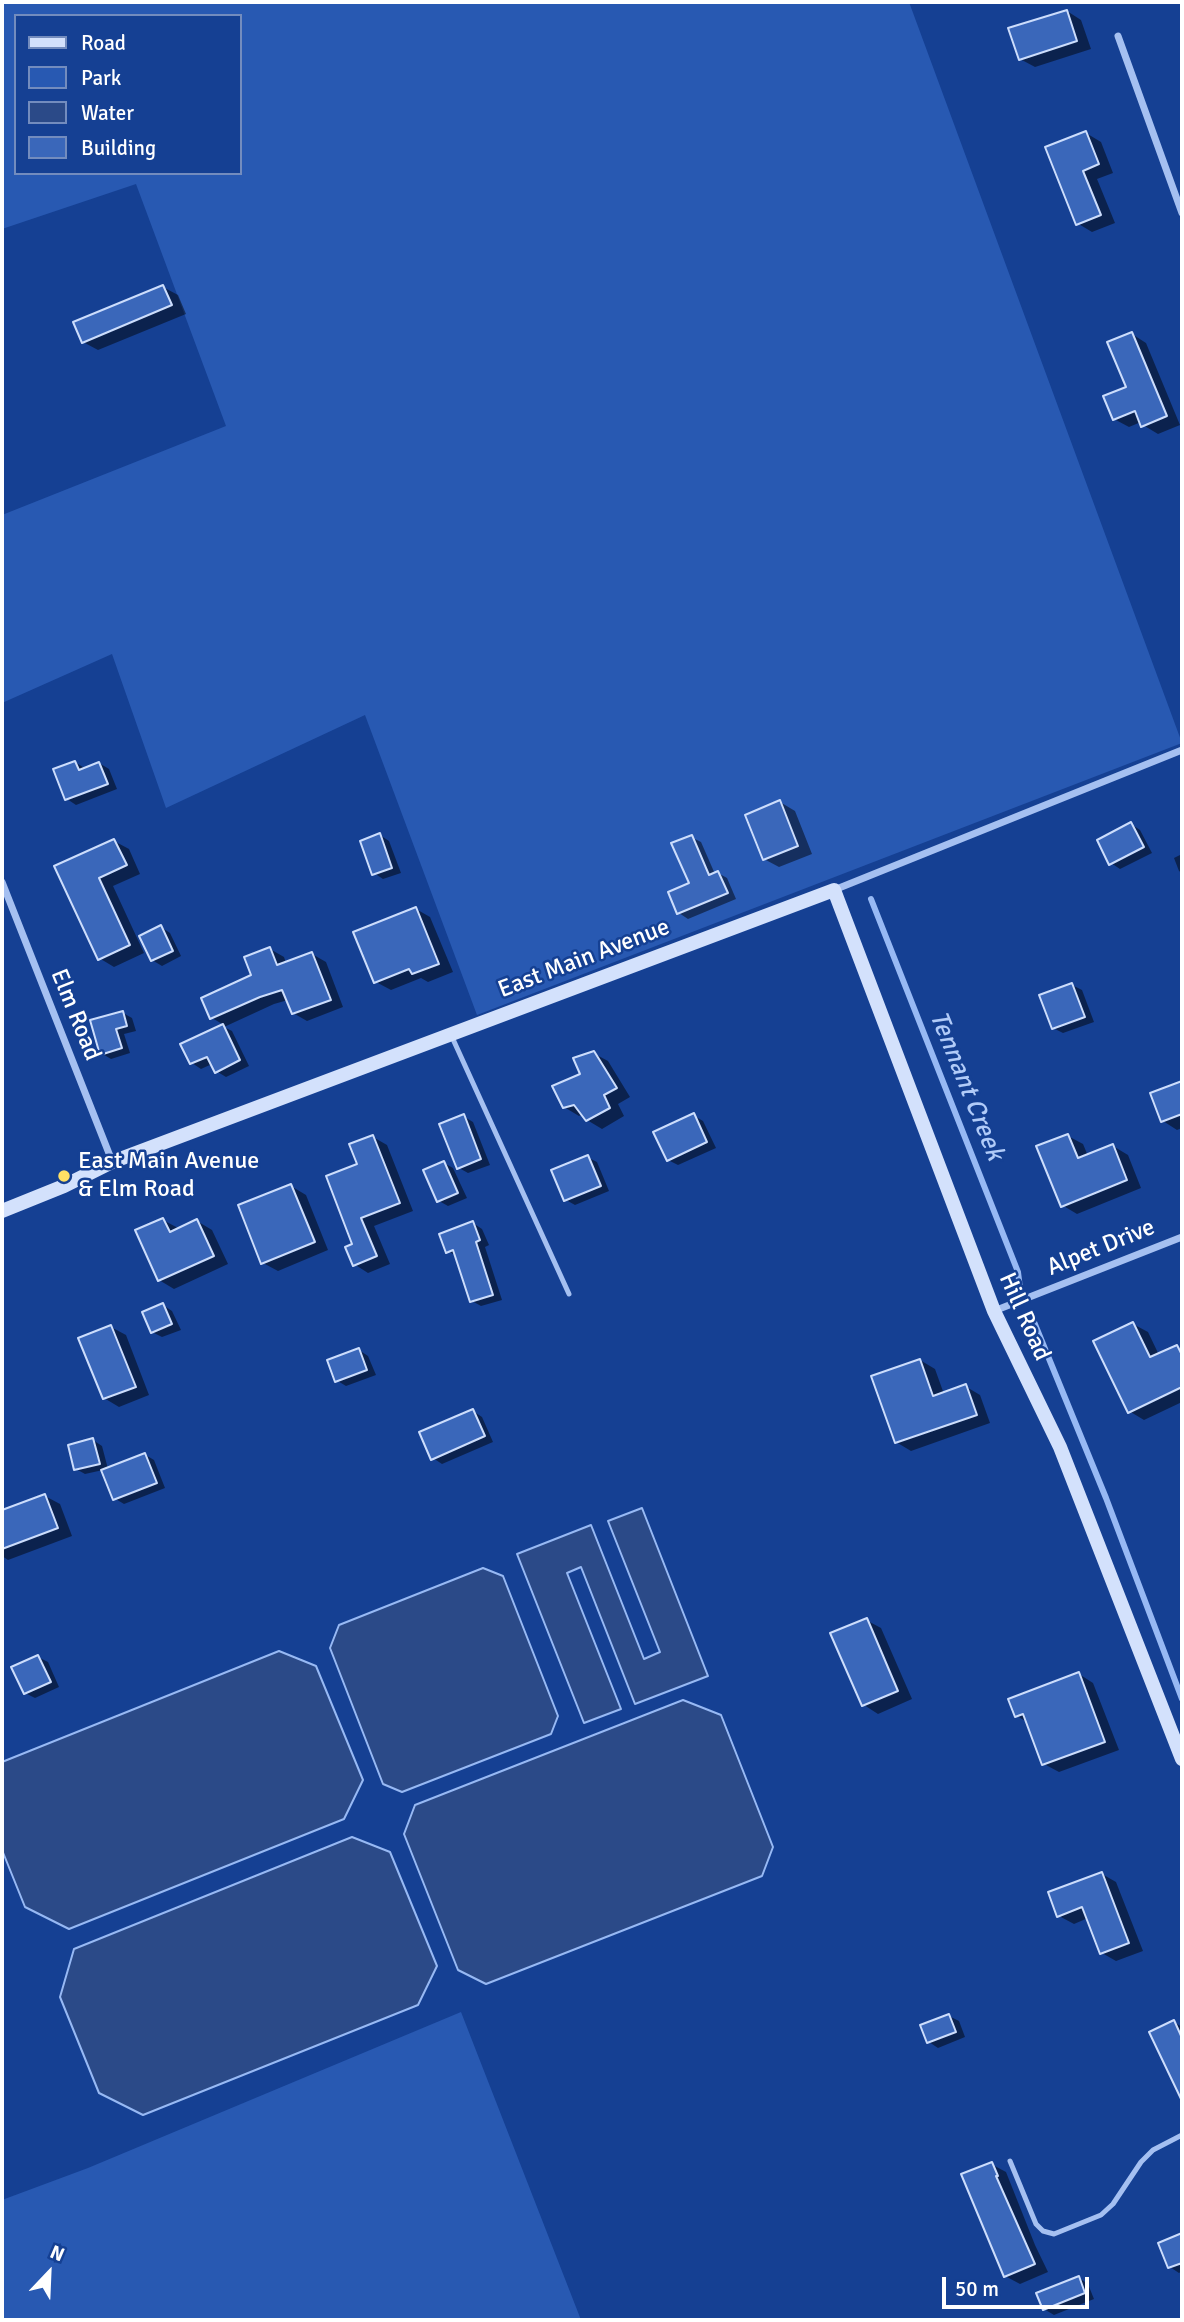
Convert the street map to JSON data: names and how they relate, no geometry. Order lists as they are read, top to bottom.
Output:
{
  "streets": {
    "street": [
      "East Main Avenue",
      "Elm Road",
      "Alpet Drive",
      "Hill Road"
    ]
  },
  "crossings": [
    ["East Main Avenue", "Elm Road"],
    ["East Main Avenue", "Hill Road"],
    ["Alpet Drive", "Hill Road"]
  ],
  "water": ["Tennant Creek"],
  "places": ["East Main Avenue & Elm Road"],
  "legend": [
    "Road",
    "Park",
    "Water",
    "Building"
  ],
  "scale_bar": "50 m",
  "north": "top right"
}
